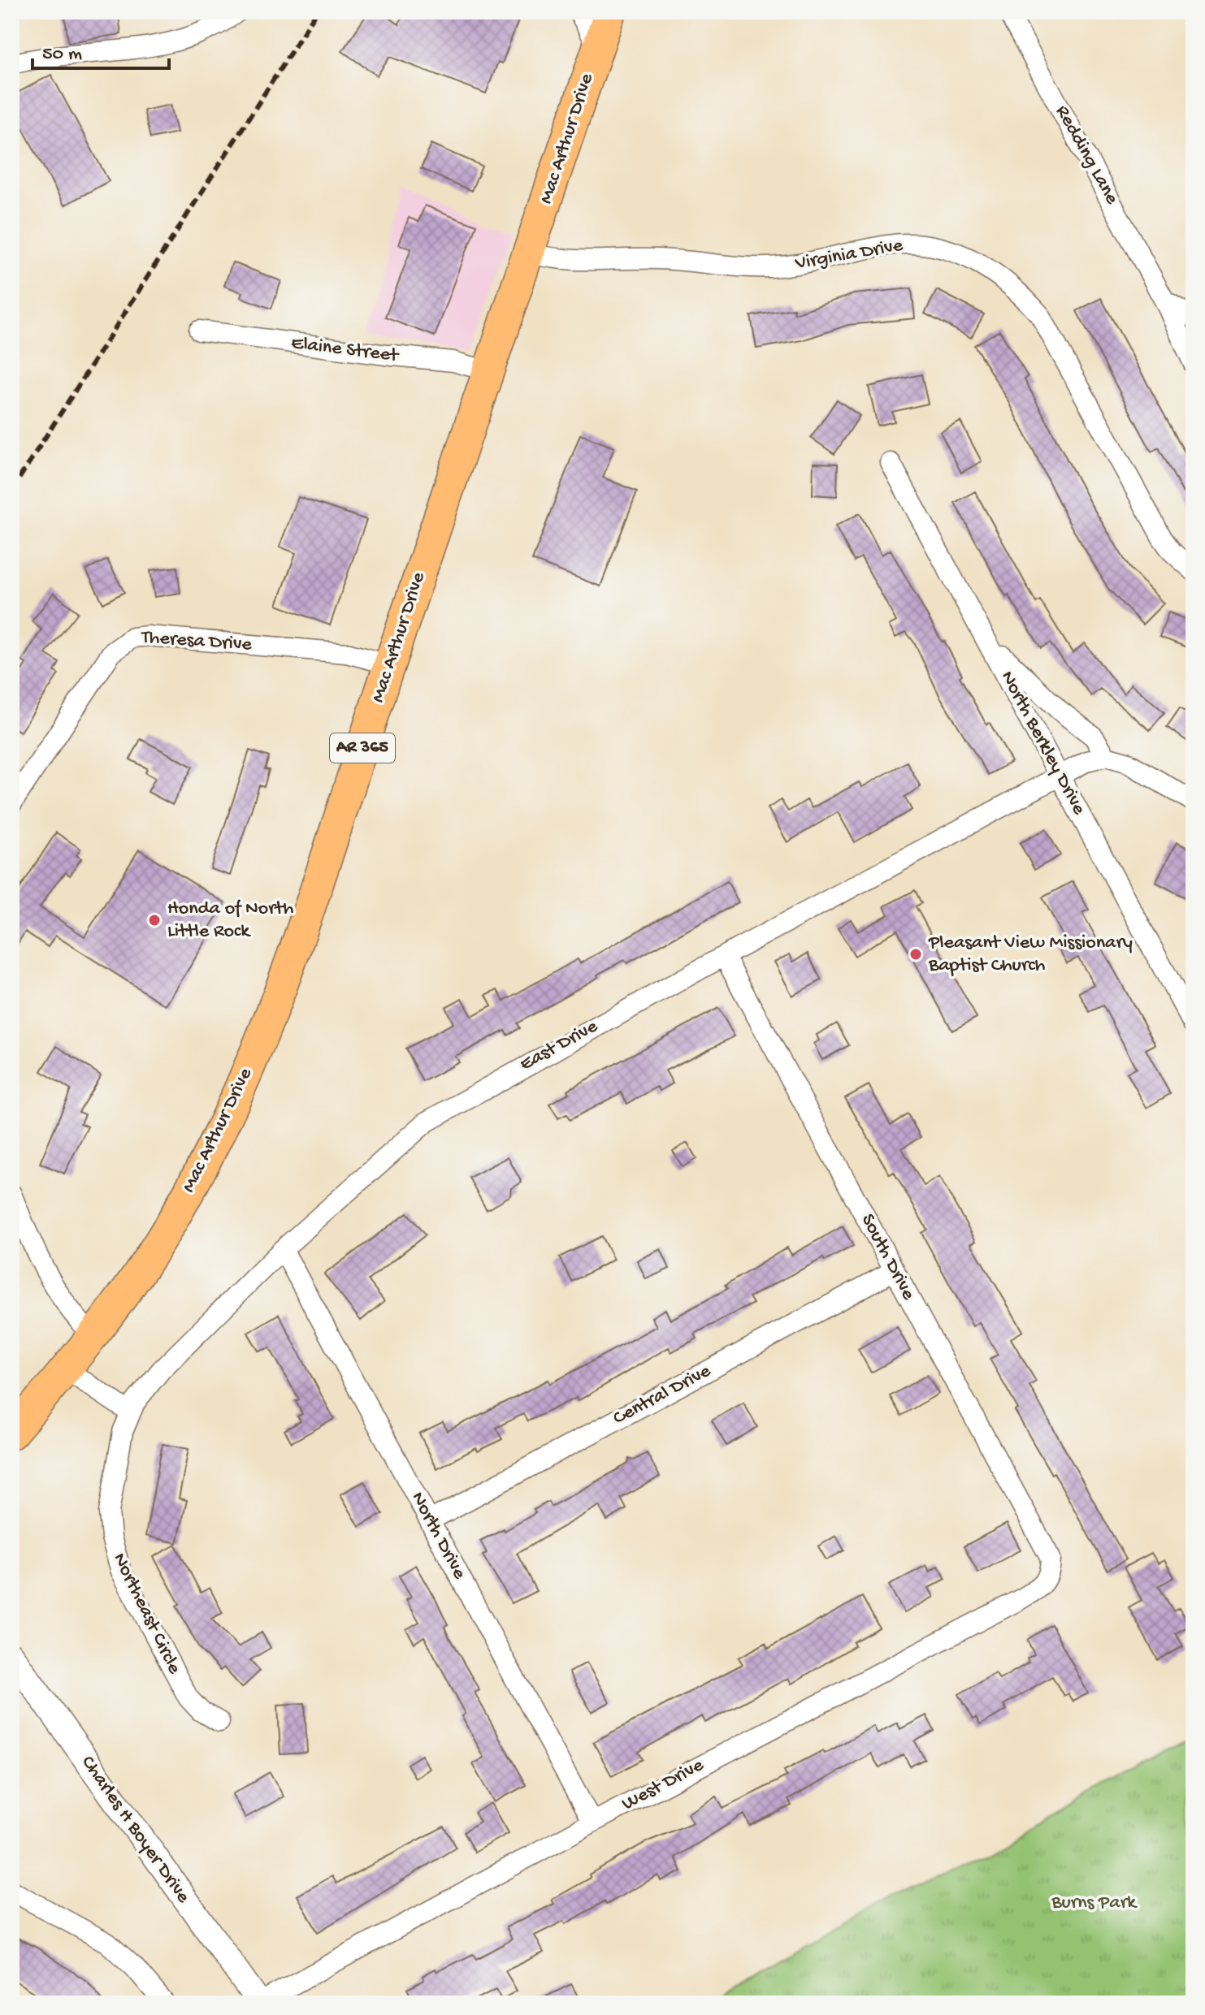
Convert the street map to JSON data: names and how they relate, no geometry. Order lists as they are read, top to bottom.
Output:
{
  "streets": {
    "main road": ["Mac Arthur Drive", "AR 365"],
    "street": [
      "Redding Lane",
      "Virginia Drive",
      "Elaine Street",
      "Theresa Drive",
      "North Berkley Drive",
      "East Drive",
      "South Drive",
      "Central Drive",
      "North Drive",
      "Northeast Circle",
      "West Drive",
      "Charles H Boyer Drive"
    ]
  },
  "crossings": [
    ["Mac Arthur Drive", "Virginia Drive"],
    ["Mac Arthur Drive", "Elaine Street"],
    ["Mac Arthur Drive", "Theresa Drive"],
    ["North Berkley Drive", "East Drive"],
    ["East Drive", "South Drive"],
    ["East Drive", "North Drive"],
    ["East Drive", "Northeast Circle"],
    ["South Drive", "Central Drive"],
    ["South Drive", "West Drive"],
    ["Central Drive", "North Drive"],
    ["North Drive", "West Drive"],
    ["West Drive", "Charles H Boyer Drive"]
  ],
  "parks": ["Burns Park"],
  "places": ["Honda of North Little Rock", "Pleasant View Missionary Baptist Church"],
  "scale_bar": "50 m"
}
